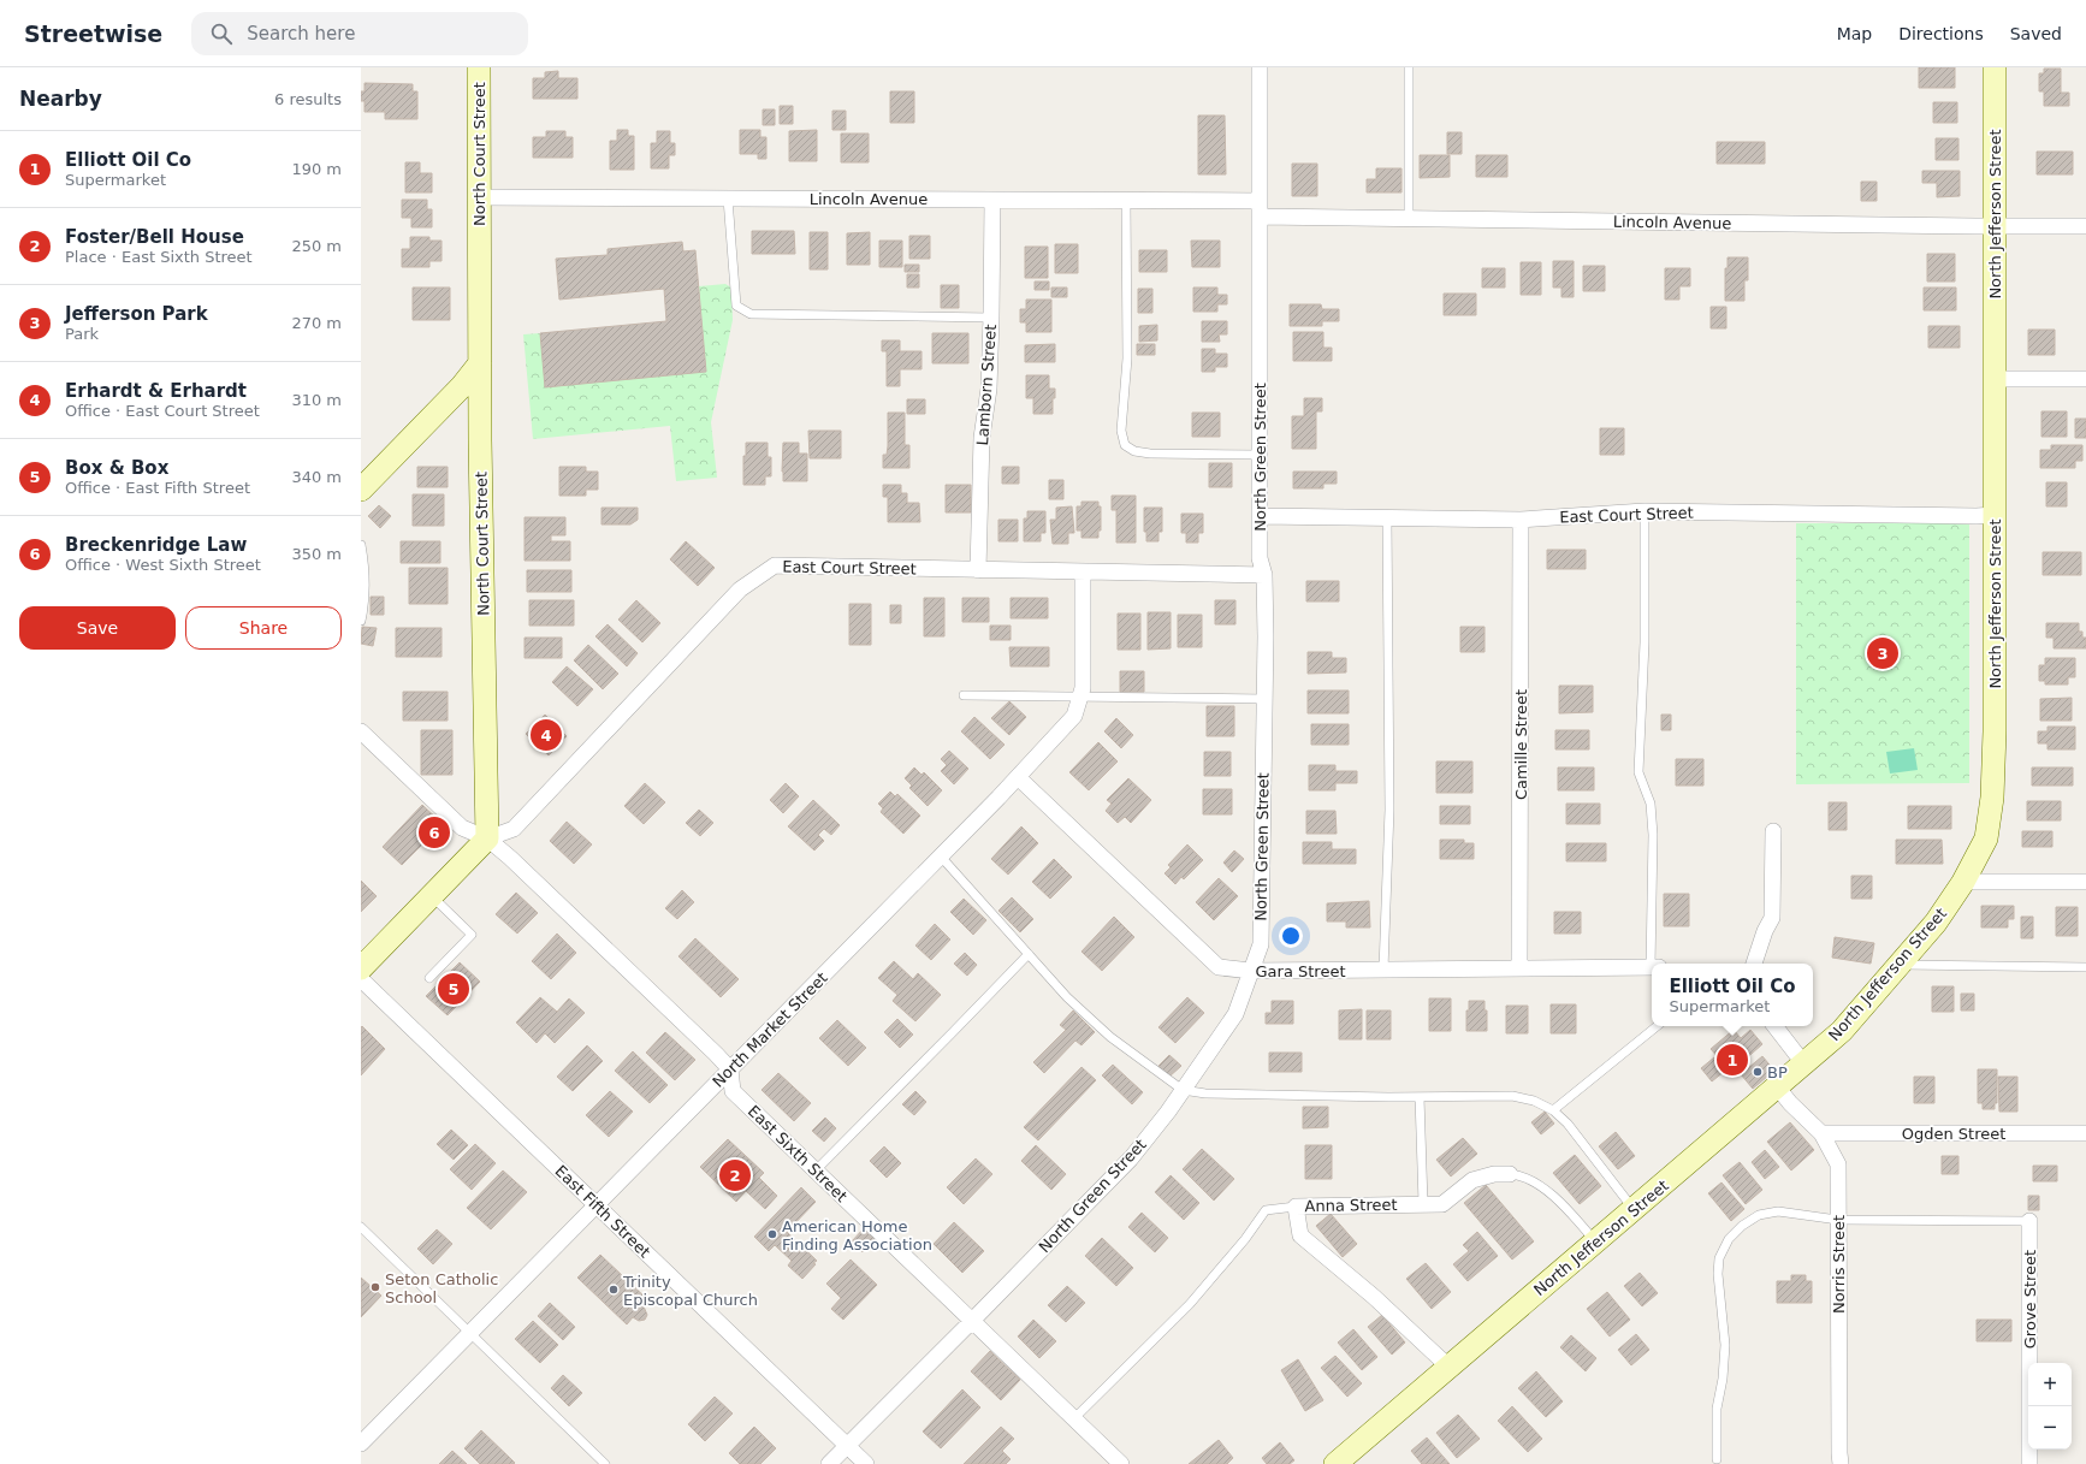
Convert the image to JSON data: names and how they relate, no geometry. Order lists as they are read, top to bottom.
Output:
{
  "streets": {
    "main road": ["North Court Street", "North Jefferson Street"],
    "street": [
      "Lincoln Avenue",
      "Lamborn Street",
      "North Green Street",
      "East Court Street",
      "Camille Street",
      "Gara Street",
      "North Market Street",
      "Ogden Street",
      "East Sixth Street",
      "Anna Street",
      "East Fifth Street",
      "Norris Street",
      "Grove Street"
    ]
  },
  "crossings": [
    ["North Court Street", "Lincoln Avenue"],
    ["North Court Street", "East Court Street"],
    ["Lincoln Avenue", "North Jefferson Street"],
    ["Lincoln Avenue", "Lamborn Street"],
    ["Lincoln Avenue", "North Green Street"],
    ["North Jefferson Street", "East Court Street"],
    ["North Jefferson Street", "Anna Street"],
    ["North Jefferson Street", "Norris Street"],
    ["Lamborn Street", "East Court Street"],
    ["North Green Street", "East Court Street"],
    ["North Green Street", "Gara Street"],
    ["North Green Street", "East Sixth Street"],
    ["North Green Street", "East Fifth Street"],
    ["East Court Street", "Camille Street"],
    ["East Court Street", "North Market Street"],
    ["Camille Street", "Gara Street"],
    ["Gara Street", "North Market Street"],
    ["North Market Street", "East Sixth Street"],
    ["North Market Street", "East Fifth Street"],
    ["Ogden Street", "Norris Street"]
  ],
  "places": [
    "BP",
    "American Home Finding Association",
    "Seton Catholic School",
    "Trinity Episcopal Church"
  ],
  "page": {
    "header": "Streetwise",
    "search": "Search here",
    "nav": ["Map", "Directions", "Saved"],
    "heading": ["Nearby", "6 results"],
    "list": [
      {
        "mark": "1",
        "name": "Elliott Oil Co",
        "note": "Supermarket",
        "value": "190 m"
      },
      {
        "mark": "2",
        "name": "Foster/Bell House",
        "note": "Place · East Sixth Street",
        "value": "250 m"
      },
      {
        "mark": "3",
        "name": "Jefferson Park",
        "note": "Park",
        "value": "270 m"
      },
      {
        "mark": "4",
        "name": "Erhardt & Erhardt",
        "note": "Office · East Court Street",
        "value": "310 m"
      },
      {
        "mark": "5",
        "name": "Box & Box",
        "note": "Office · East Fifth Street",
        "value": "340 m"
      },
      {
        "mark": "6",
        "name": "Breckenridge Law",
        "note": "Office · West Sixth Street",
        "value": "350 m"
      }
    ],
    "buttons": ["Save", "Share"],
    "pins": [
      "3",
      "4",
      "6",
      "5",
      "1",
      "2"
    ],
    "popup": ["Elliott Oil Co", "Supermarket"],
    "map_buttons": ["+", "−"]
  }
}
